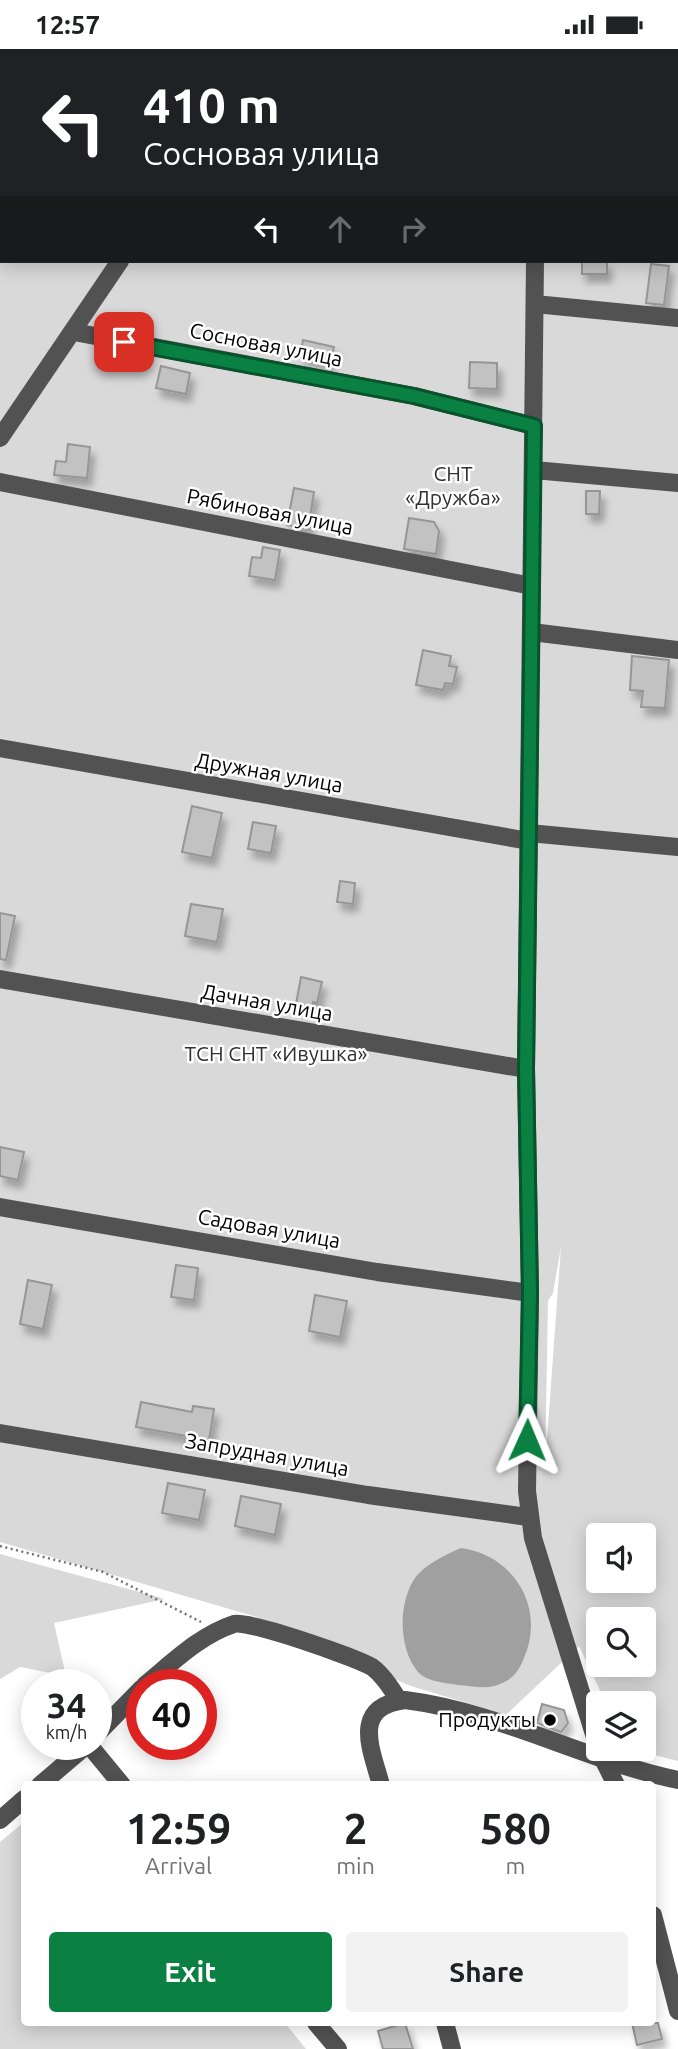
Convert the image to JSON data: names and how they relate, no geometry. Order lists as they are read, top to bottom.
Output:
{
  "streets": {
    "street": [
      "Сосновая улица",
      "Рябиновая улица",
      "Дружная улица",
      "Дачная улица",
      "Садовая улица",
      "Запрудная улица"
    ]
  },
  "parks": ["СНТ «Дружба»", "ТСН СНТ «Ивушка»"],
  "places": ["Продукты"],
  "page": {
    "status": "12:57",
    "turn": ["410 m", "Сосновая улица"],
    "speed": "34 km/h",
    "limit": "40",
    "eta": [
      "12:59",
      "Arrival",
      "2",
      "min",
      "580",
      "m"
    ],
    "buttons": ["Exit", "Share"]
  }
}
